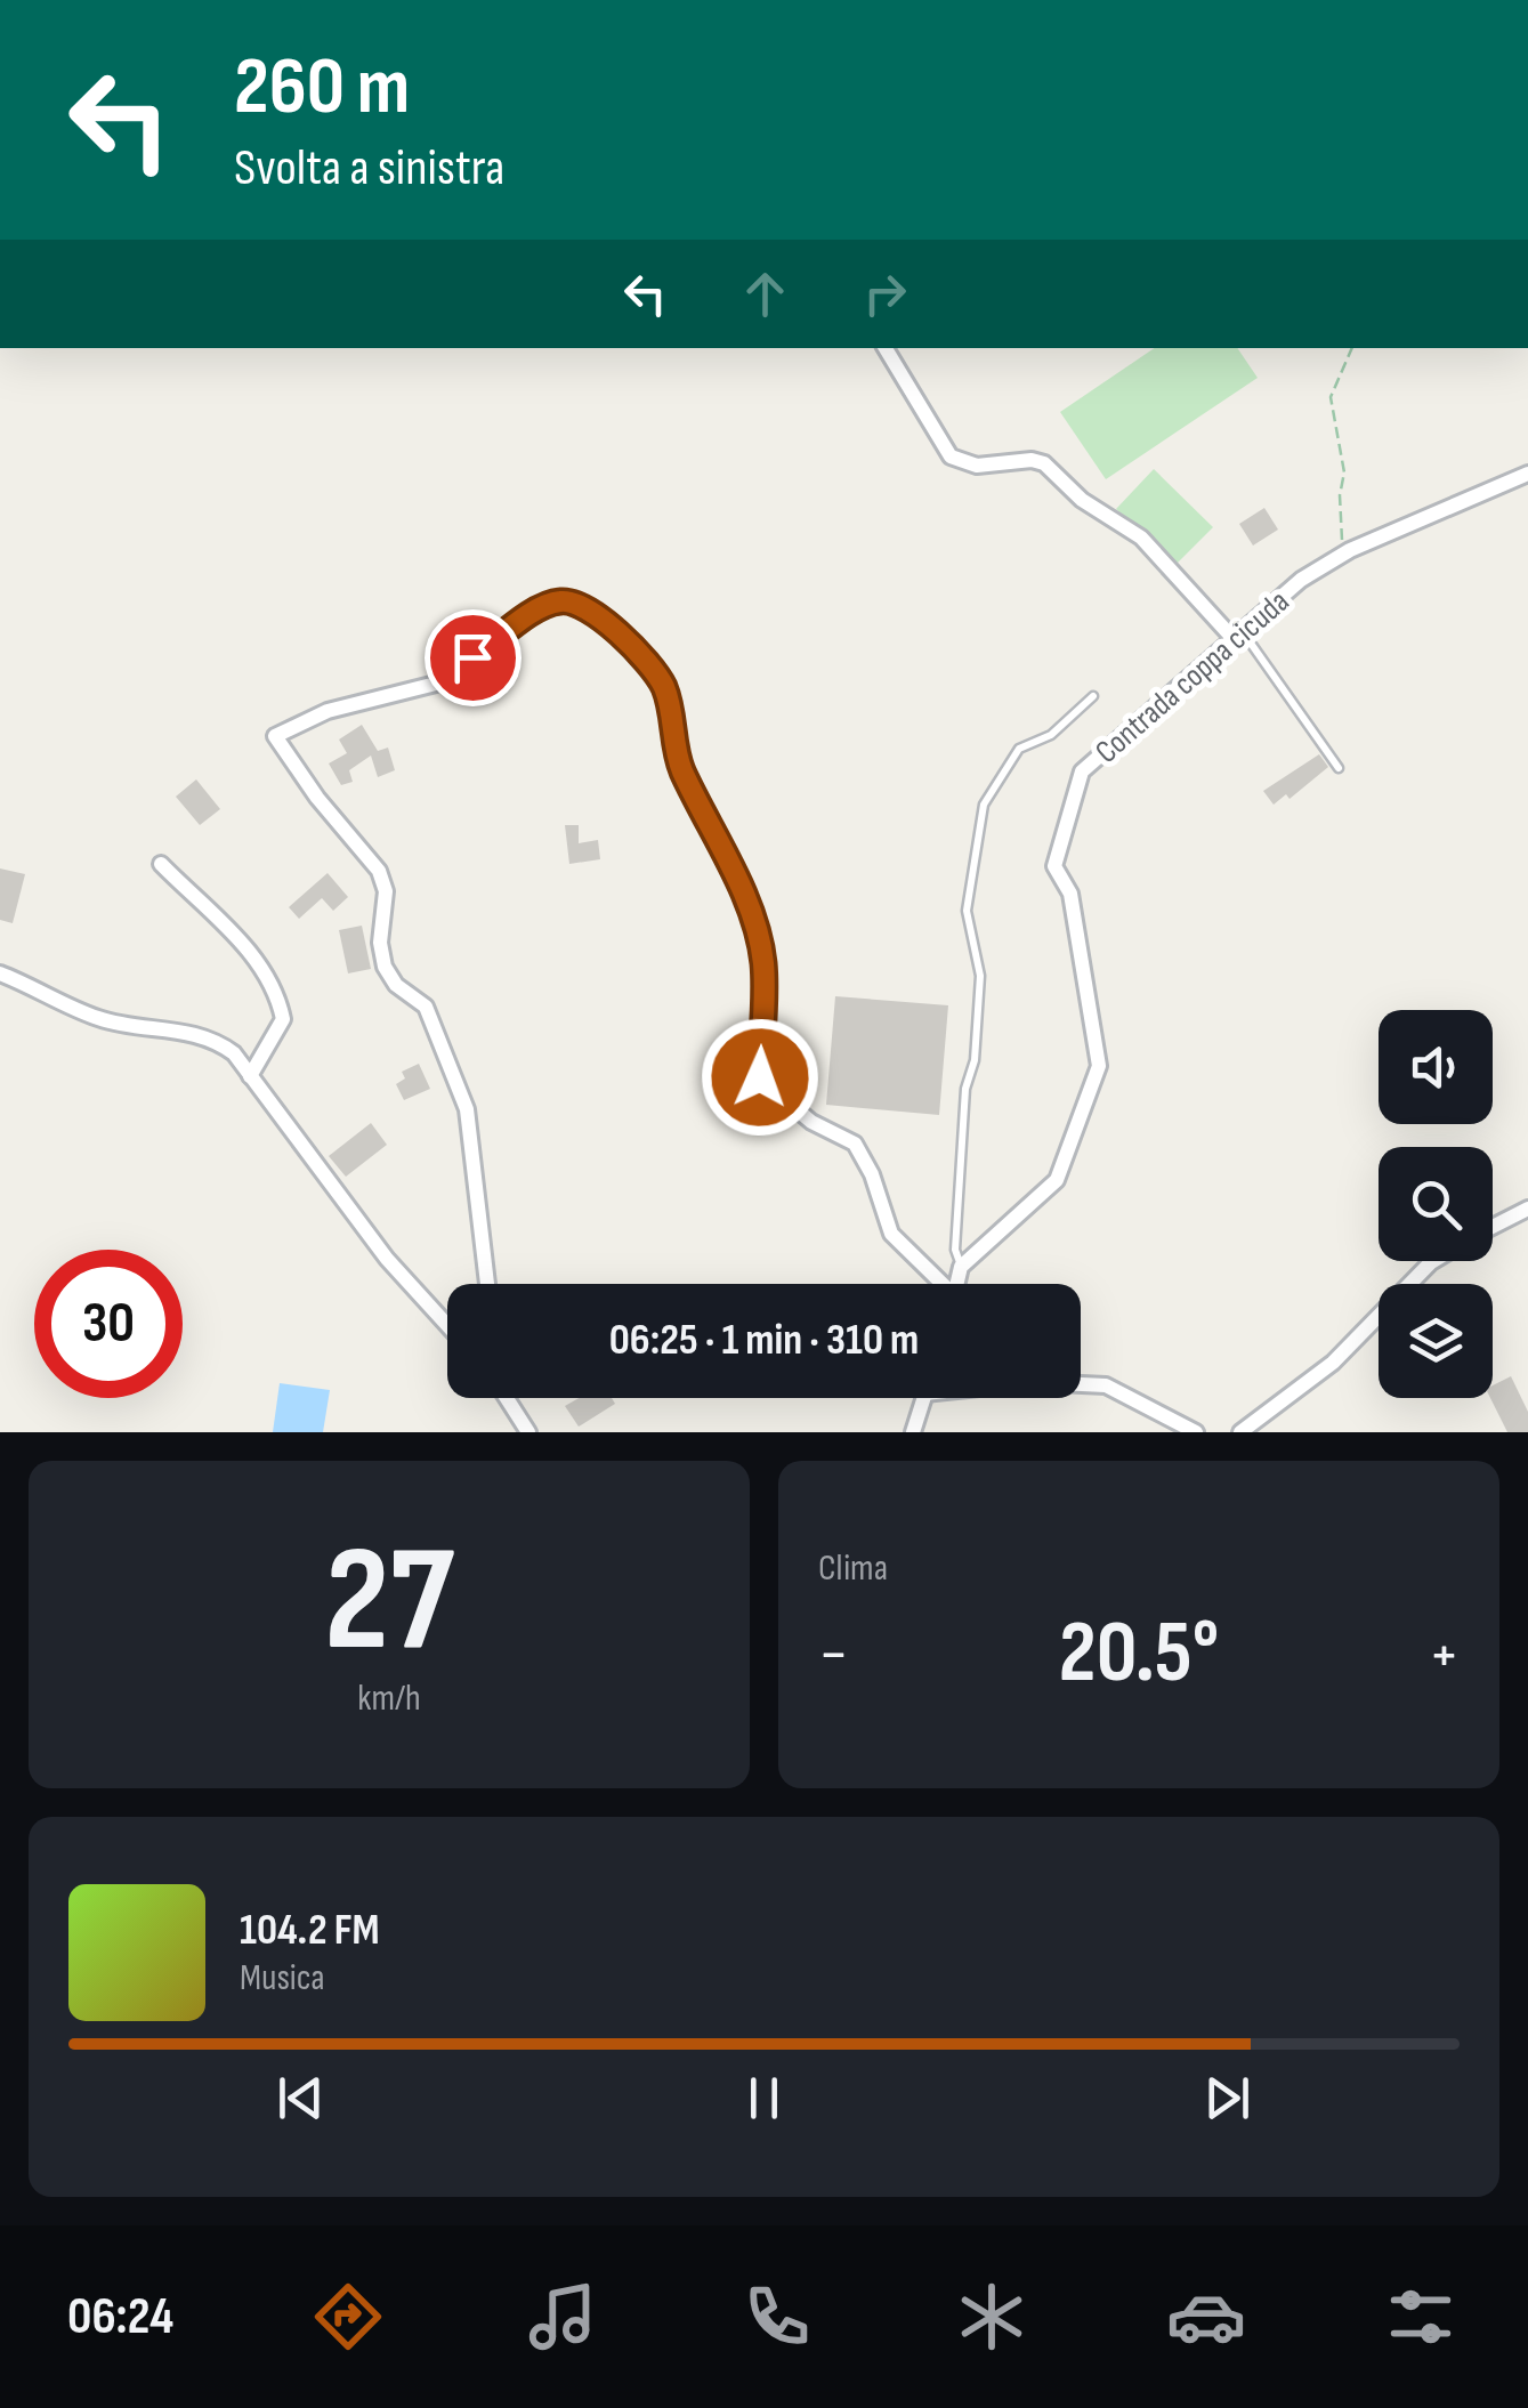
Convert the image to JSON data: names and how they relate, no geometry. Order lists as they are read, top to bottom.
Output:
{
  "streets": {
    "street": ["Contrada coppa cicuda"]
  },
  "page": {
    "turn": ["260 m", "Svolta a sinistra"],
    "limit": "30",
    "trip": "06:25 · 1 min · 310 m",
    "tile": [
      ["27", "km/h"],
      "Clima"
    ],
    "heat": ["−", "20.5°", "+"],
    "song": ["104.2 FM", "Musica"],
    "tabs": "06:24"
  }
}
